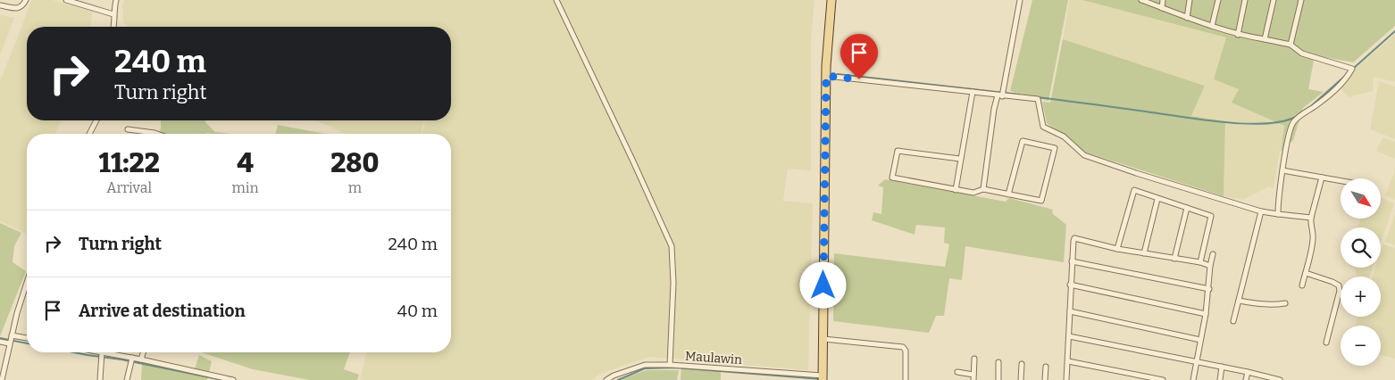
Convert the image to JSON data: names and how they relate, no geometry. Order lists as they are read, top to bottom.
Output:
{
  "streets": {
    "street": ["Maulawin"]
  },
  "north": "bottom right",
  "page": {
    "turn": ["240 m", "Turn right"],
    "eta": [
      "11:22",
      "Arrival",
      "4",
      "min",
      "280",
      "m"
    ],
    "map_buttons": ["+", "−"],
    "list": [
      {
        "name": "Turn right",
        "value": "240 m"
      },
      {
        "name": "Arrive at destination",
        "value": "40 m"
      }
    ]
  }
}
